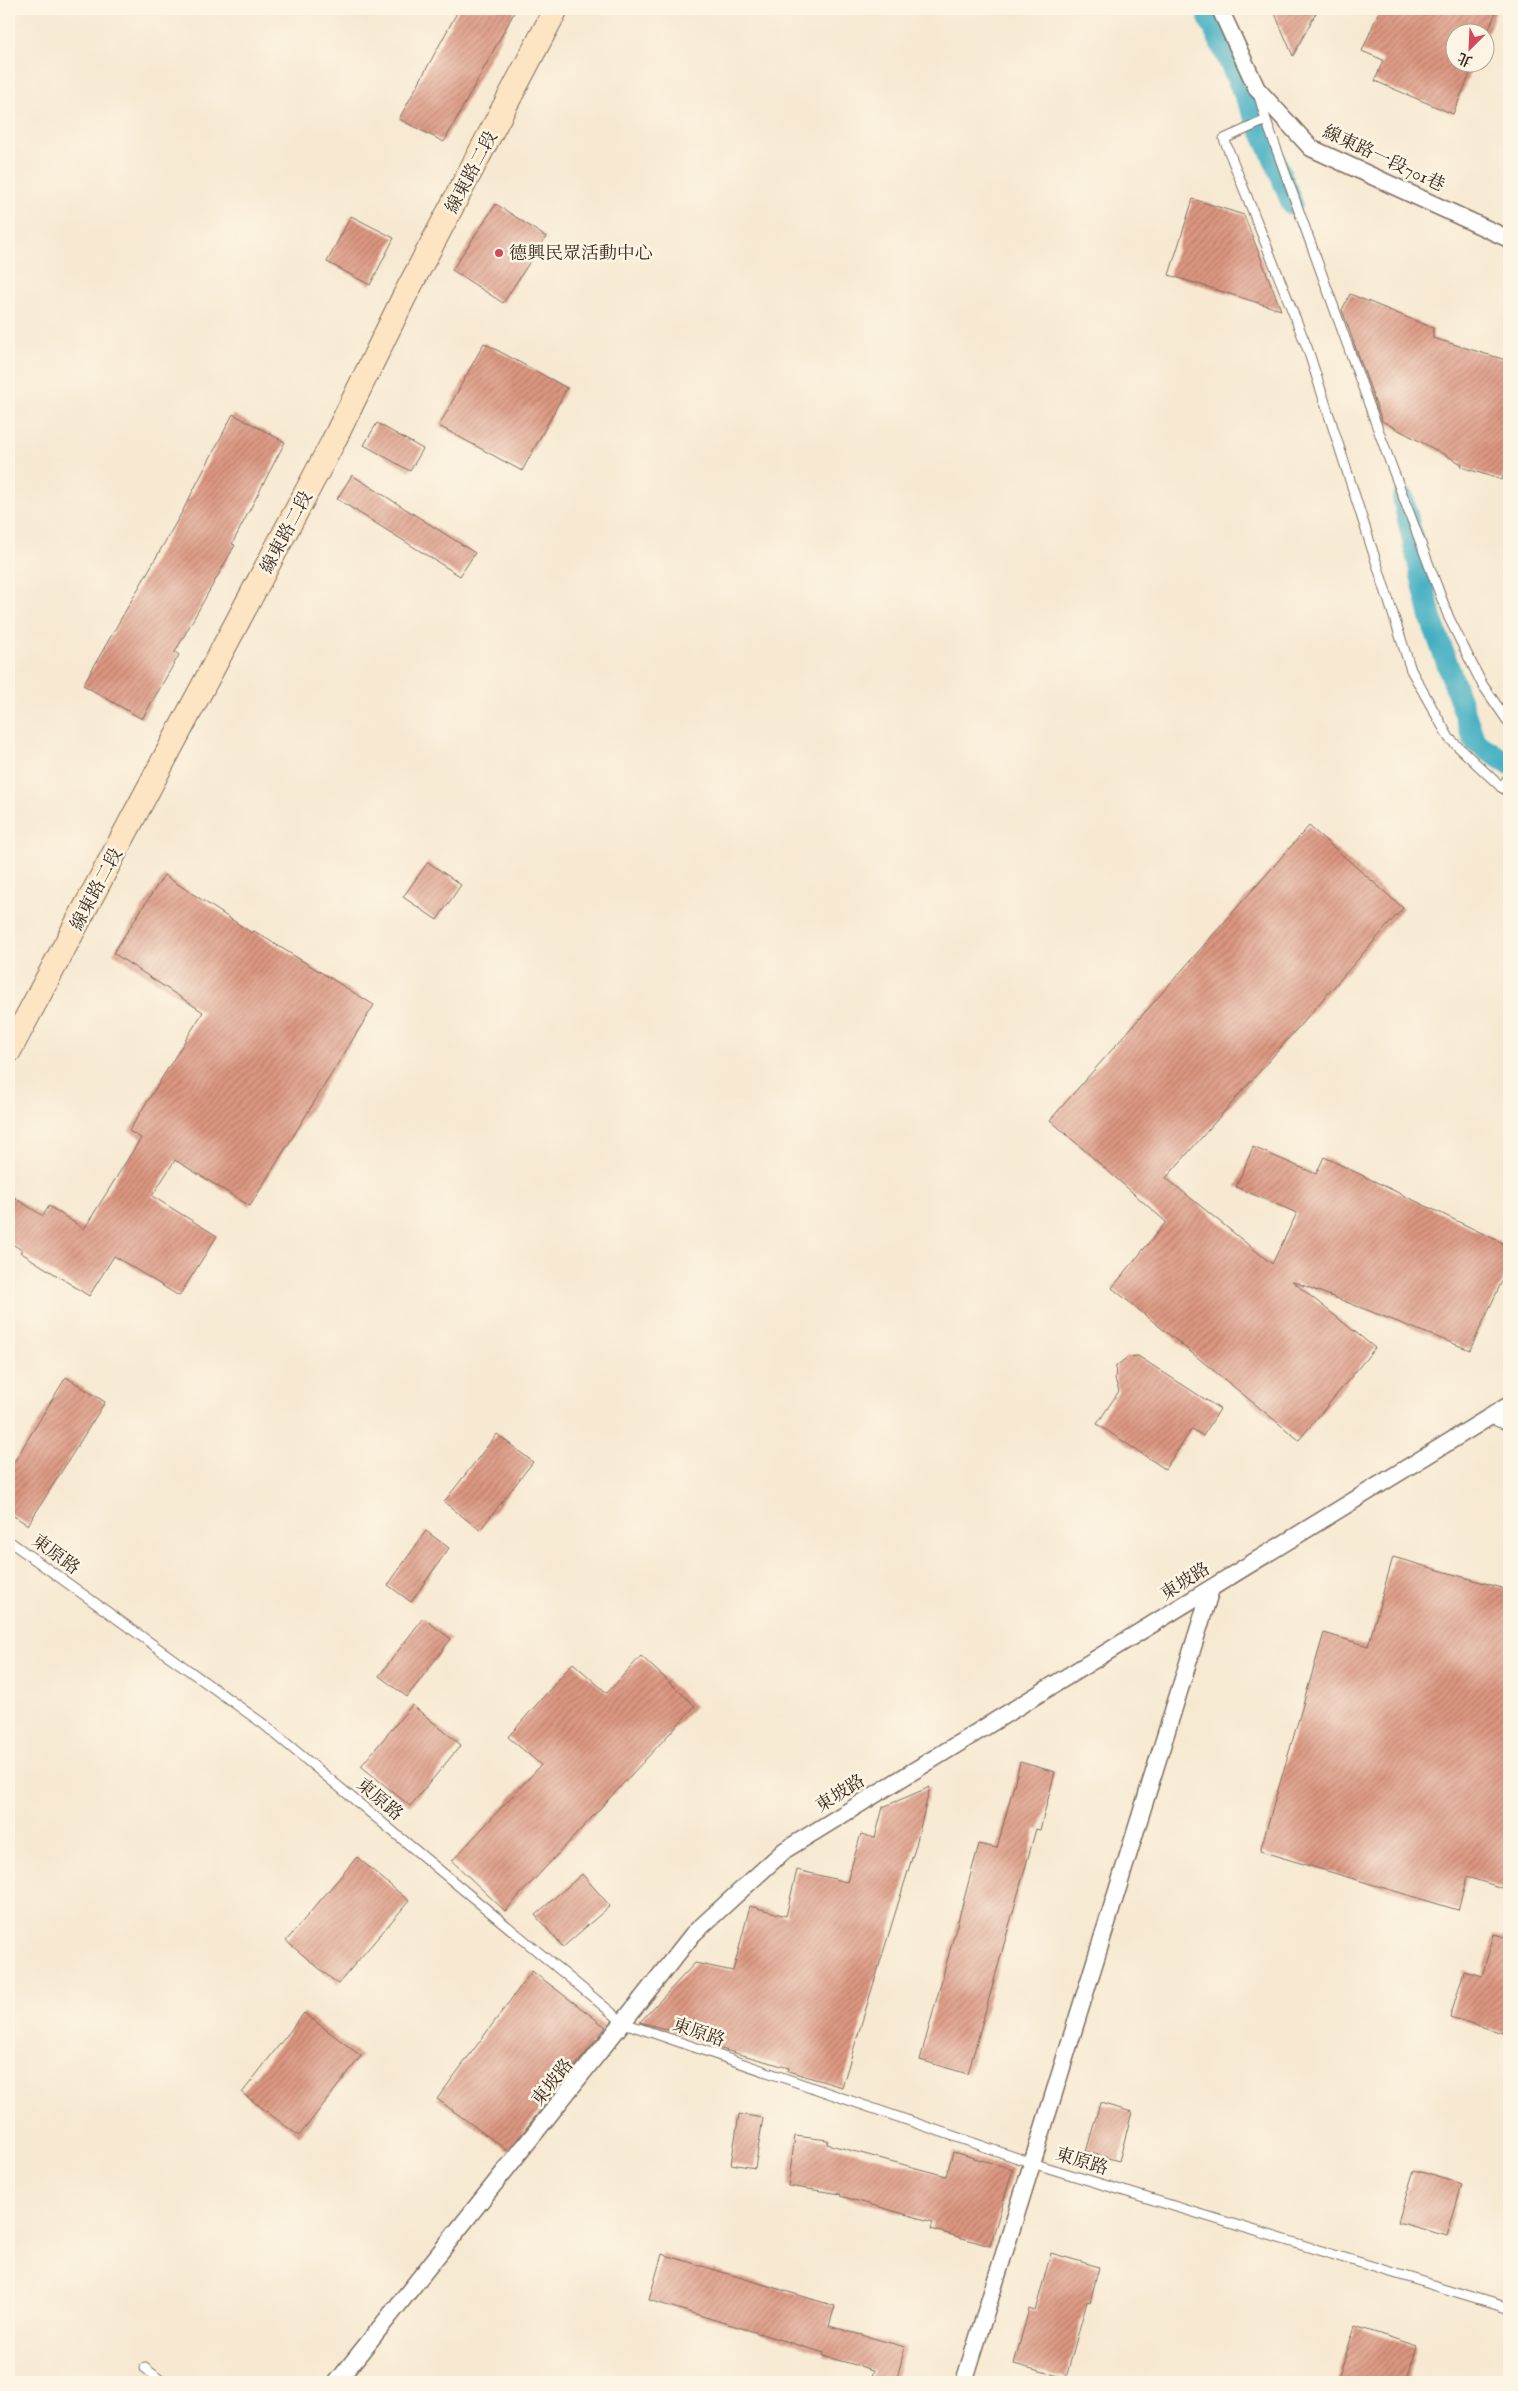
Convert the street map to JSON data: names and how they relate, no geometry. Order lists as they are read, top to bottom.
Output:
{
  "streets": {
    "main road": ["線東路二段"],
    "street": ["線東路一段701巷", "東坡路"],
    "lane": ["東原路"]
  },
  "crossings": [
    ["東原路", "東坡路"]
  ],
  "places": ["德興民眾活動中心"],
  "north": "bottom left"
}
